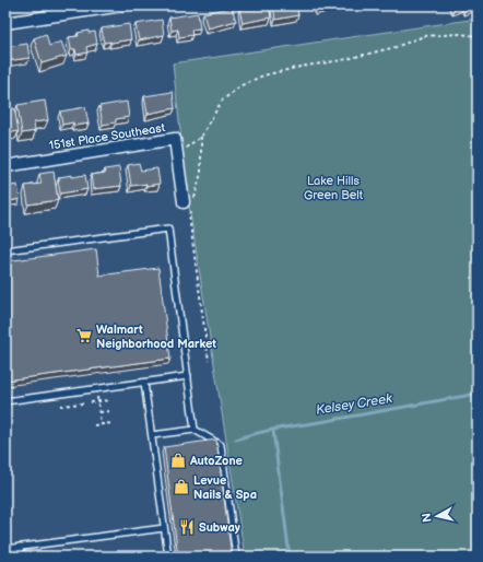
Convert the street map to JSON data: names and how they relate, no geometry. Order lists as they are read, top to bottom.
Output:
{
  "streets": {
    "street": ["151st Place Southeast"]
  },
  "water": ["Kelsey Creek"],
  "parks": ["Lake Hills Green Belt"],
  "places": {
    "supermarket": ["Walmart Neighborhood Market"],
    "shop": ["AutoZone", "Levue Nails & Spa"],
    "restaurant": ["Subway"]
  },
  "north": "left"
}
